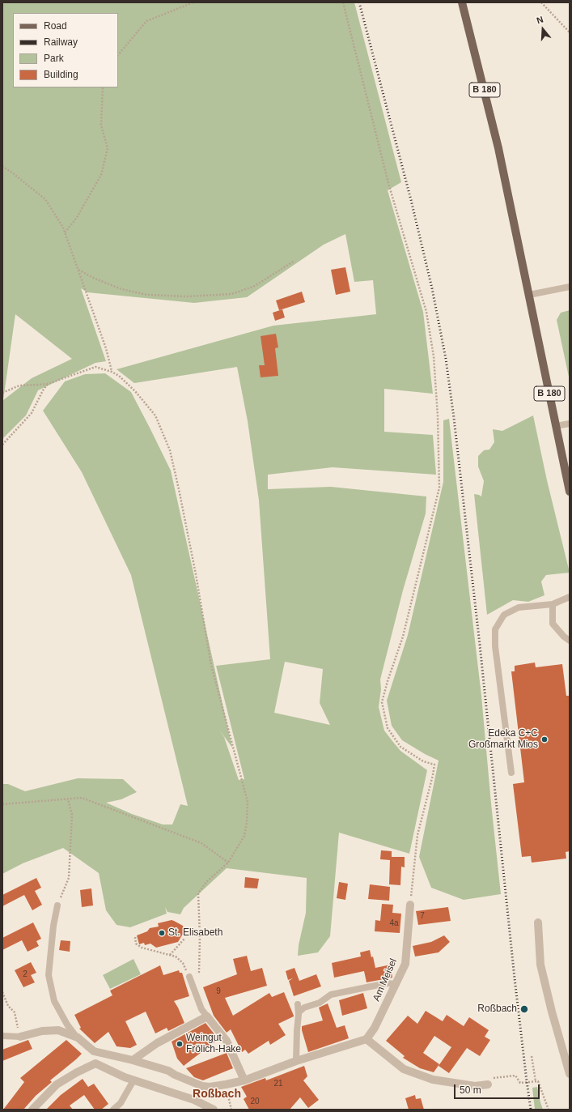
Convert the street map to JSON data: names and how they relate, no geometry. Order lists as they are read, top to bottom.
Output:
{
  "streets": {
    "main road": ["B 180"],
    "street": ["Am Meisel"]
  },
  "districts": ["Roßbach"],
  "places": [
    "Edeka C+C Großmarkt Mios",
    "St. Elisabeth",
    "Roßbach",
    "Weingut Frölich-Hake"
  ],
  "house_numbers": [
    "7",
    "4a",
    "2",
    "9",
    "21",
    "20"
  ],
  "legend": [
    "Road",
    "Railway",
    "Park",
    "Building"
  ],
  "scale_bar": "50 m",
  "north": "top"
}
